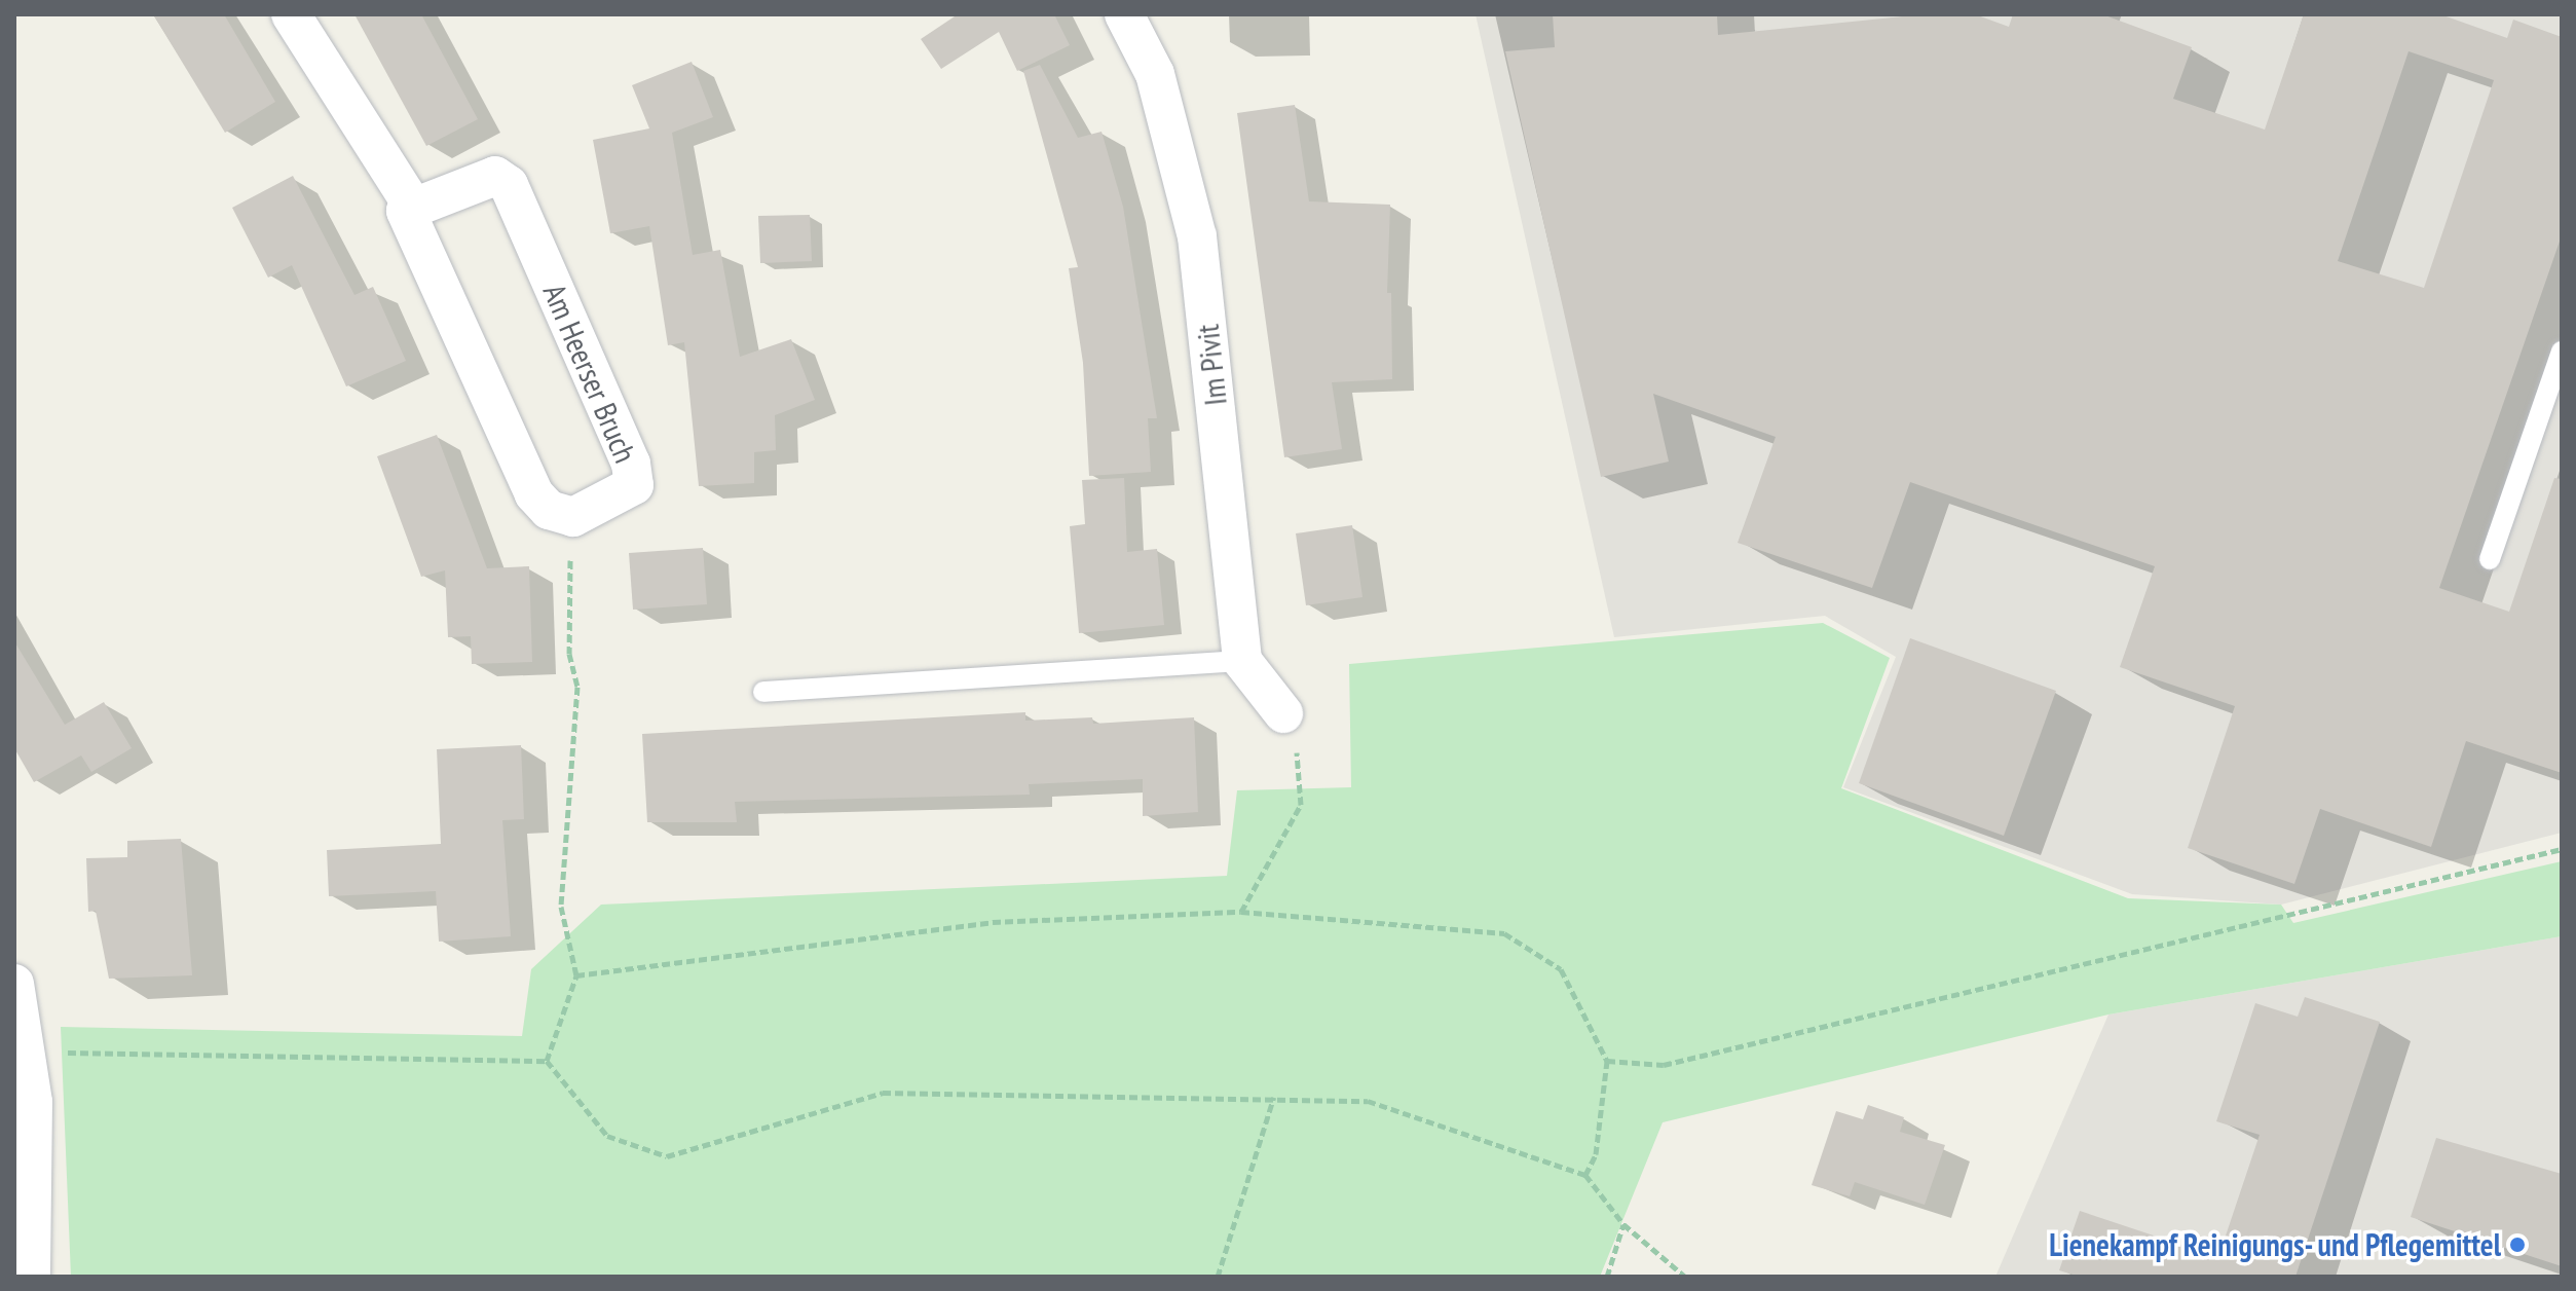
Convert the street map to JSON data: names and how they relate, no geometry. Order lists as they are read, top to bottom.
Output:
{
  "streets": {
    "street": ["Im Pivit", "Am Heerser Bruch"]
  },
  "places": ["Lienekampf Reinigungs- und Pflegemittel"]
}
